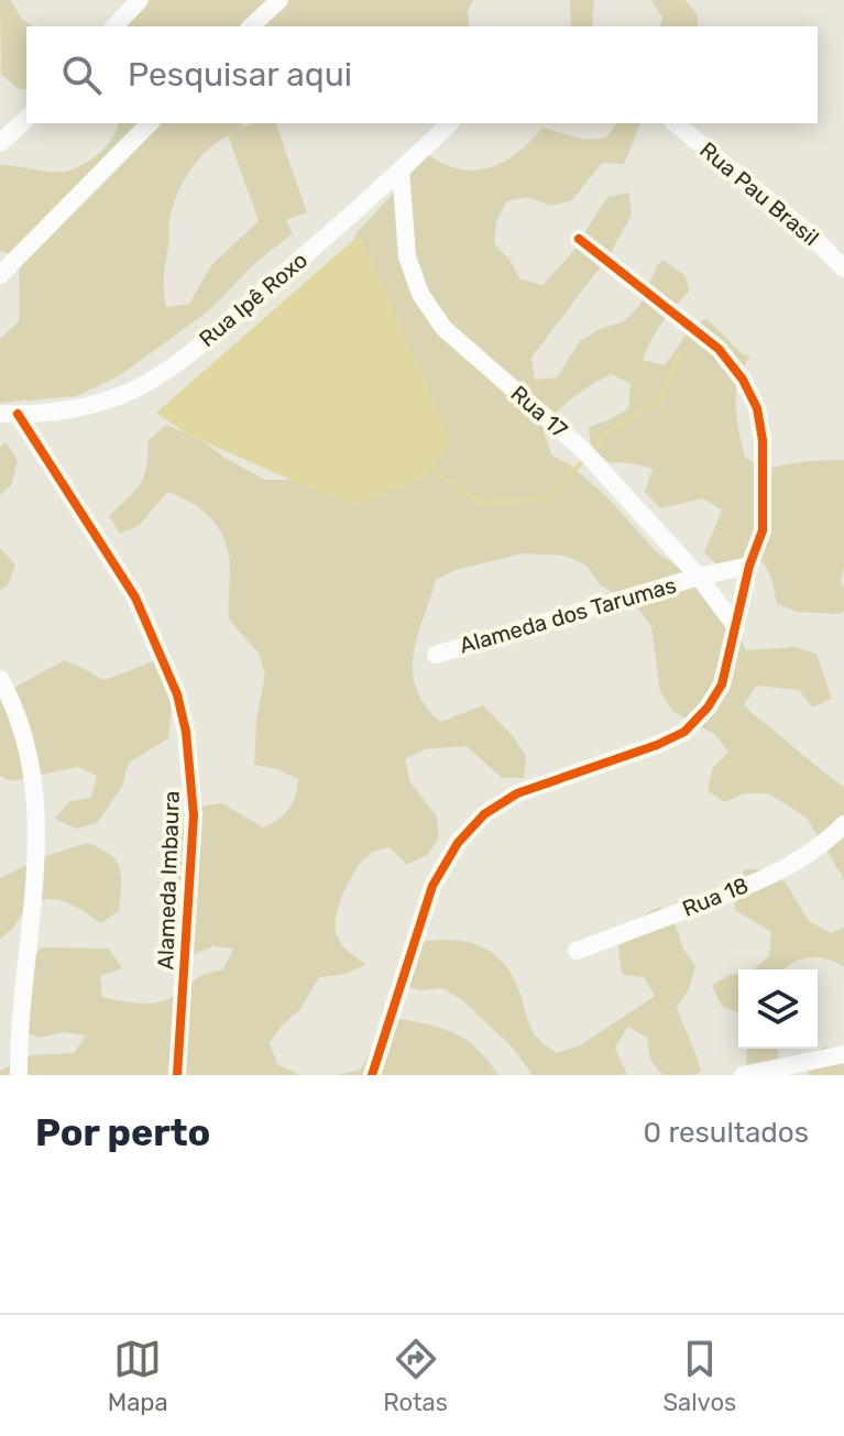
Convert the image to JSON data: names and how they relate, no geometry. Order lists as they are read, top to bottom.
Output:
{
  "streets": {
    "street": [
      "Rua Pau Brasil",
      "Rua Ipê Roxo",
      "Rua 17",
      "Alameda dos Tarumas",
      "Alameda Imbaura",
      "Rua 18"
    ]
  },
  "crossings": [
    ["Rua Ipê Roxo", "Rua 17"],
    ["Rua Ipê Roxo", "Alameda Imbaura"],
    ["Rua 17", "Alameda dos Tarumas"]
  ],
  "page": {
    "search": "Pesquisar aqui",
    "heading": ["Por perto", "0 resultados"],
    "nav": ["Mapa", "Rotas", "Salvos"]
  }
}
